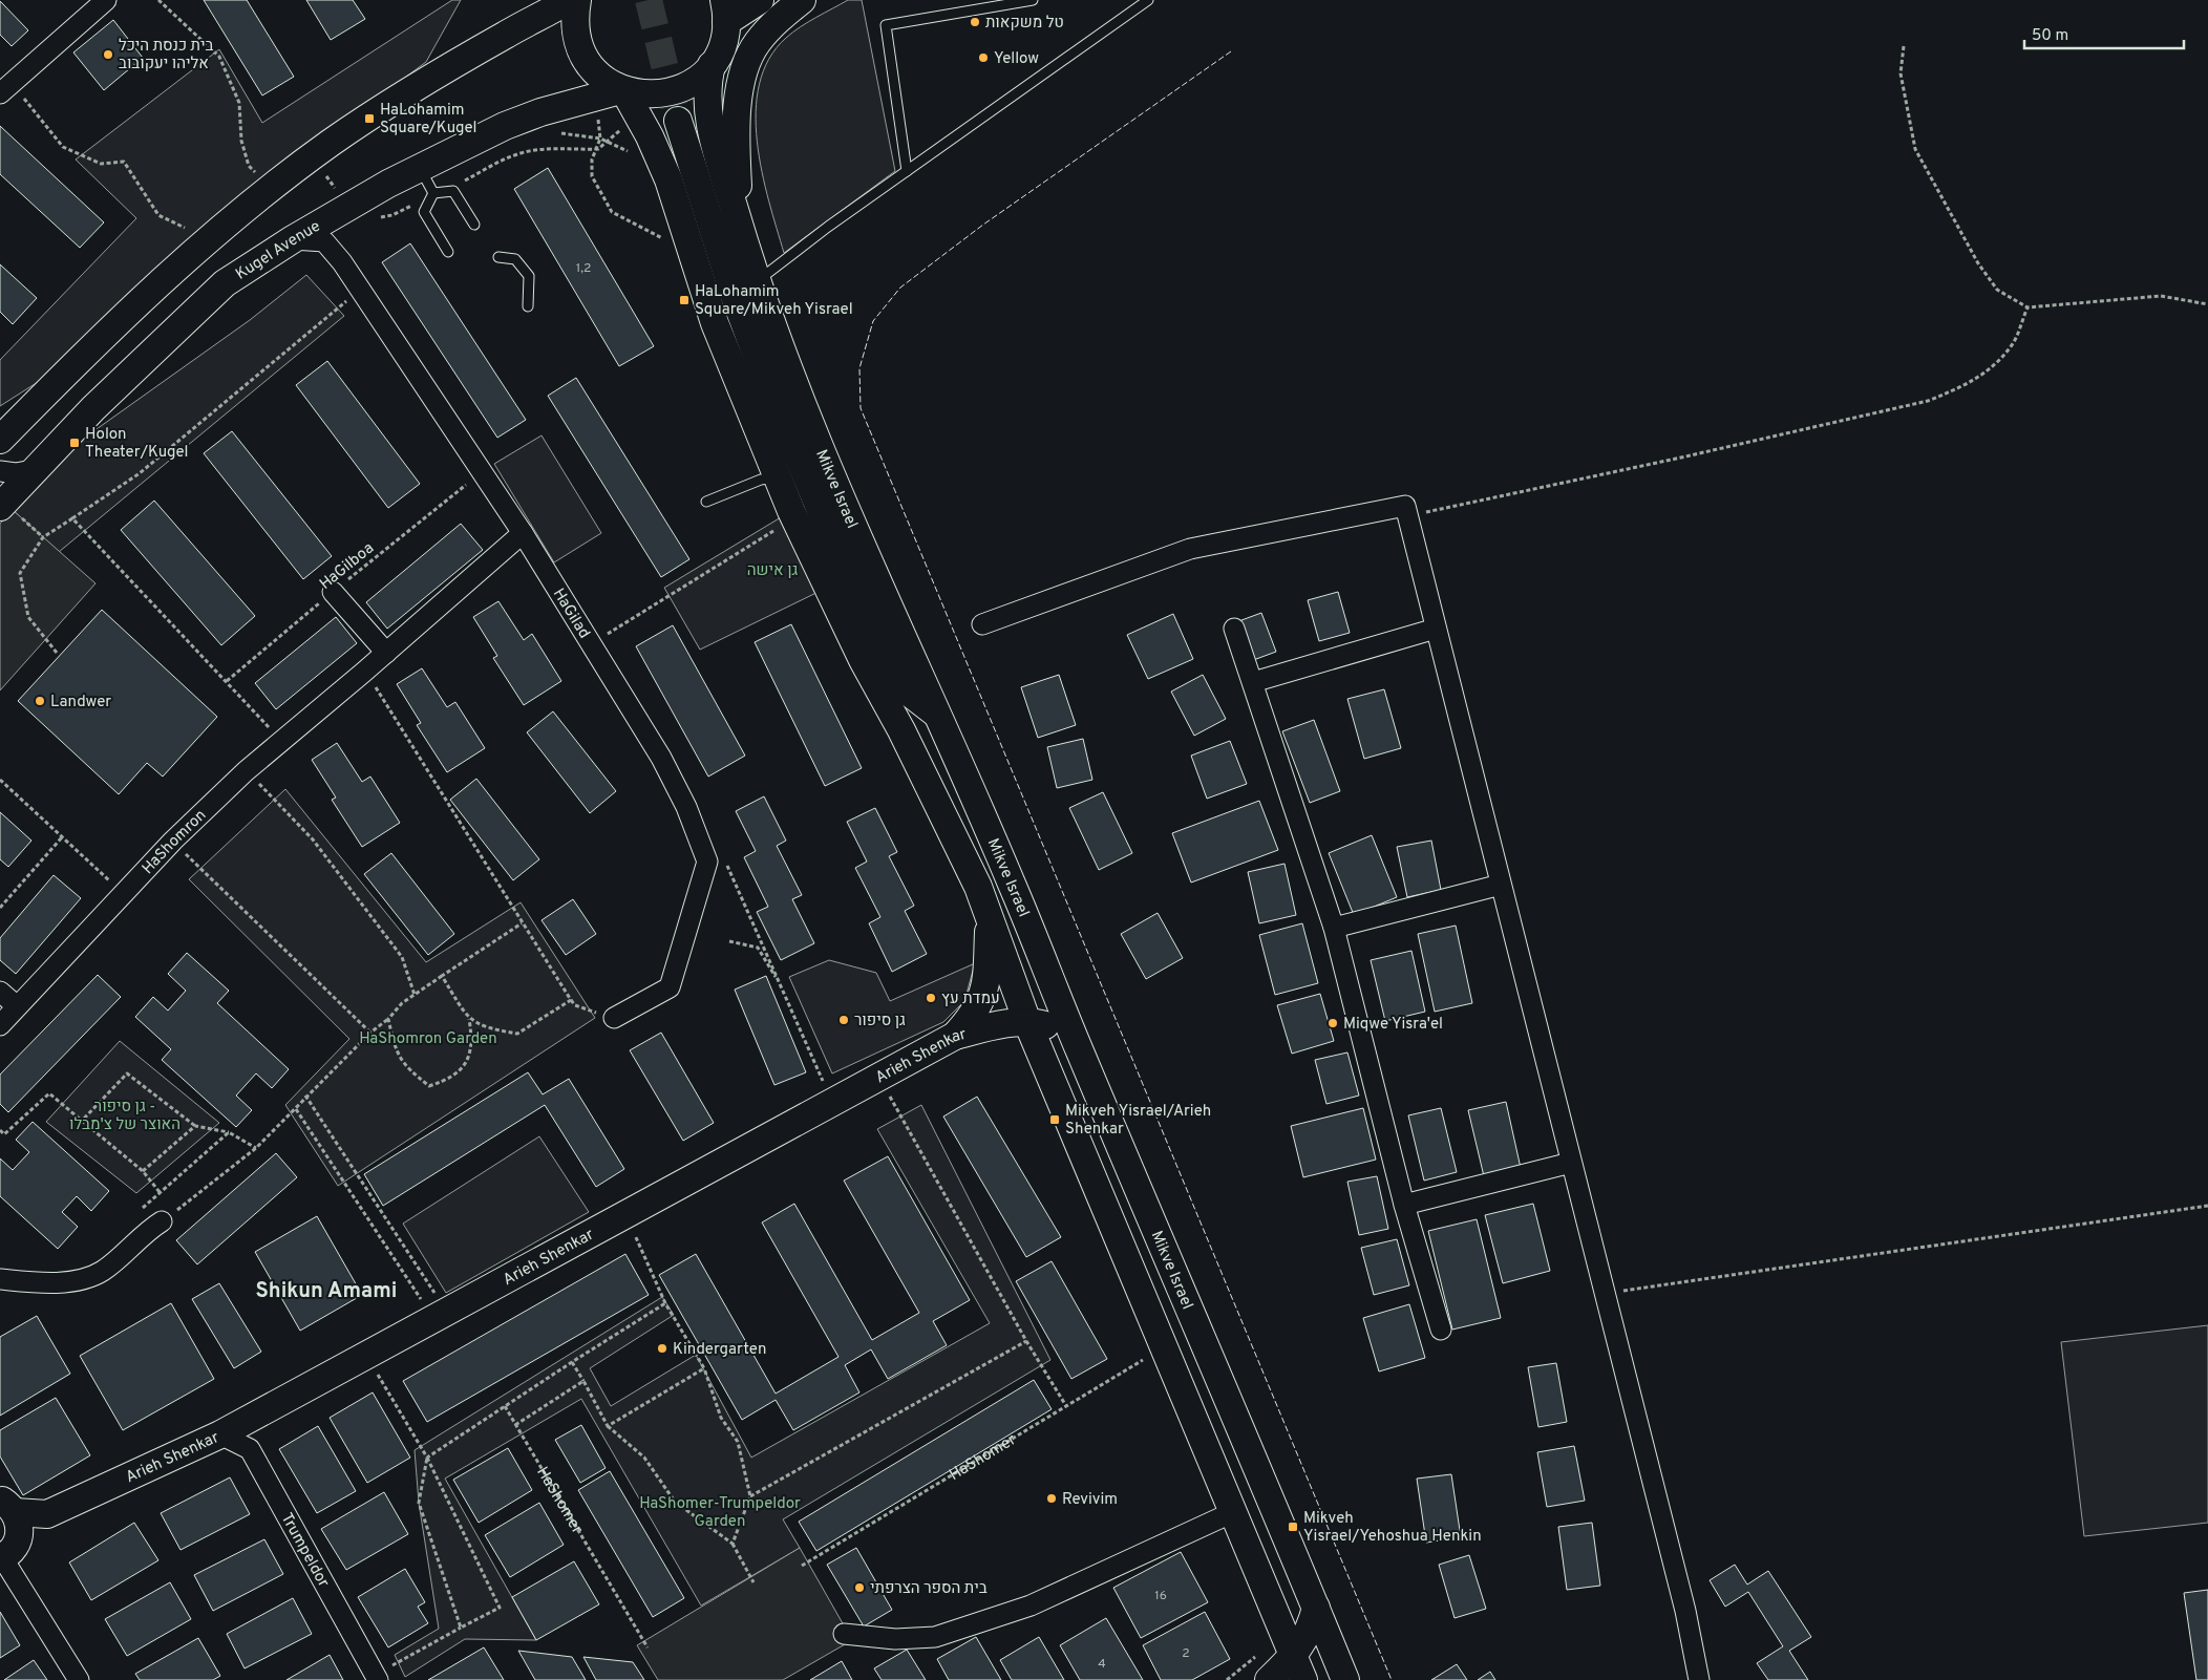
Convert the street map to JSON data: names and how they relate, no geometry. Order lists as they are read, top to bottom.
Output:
{
  "streets": {
    "main road": ["Kugel Avenue", "Mikve Israel", "Arieh Shenkar"],
    "street": ["HaGilad", "HaShomron", "Trumpeldor"],
    "path": ["HaGilboa", "HaShomer"]
  },
  "crossings": [
    ["Kugel Avenue", "Mikve Israel"],
    ["Kugel Avenue", "HaGilad"],
    ["Mikve Israel", "Arieh Shenkar"],
    ["Mikve Israel", "HaShomer"],
    ["HaGilboa", "HaGilad"],
    ["HaGilad", "HaShomron"],
    ["Arieh Shenkar", "Trumpeldor"]
  ],
  "districts": ["Shikun Amami"],
  "parks": [
    "גן אישה",
    "HaShomron Garden",
    "גן סיפור - האוצר של צ'מבלו",
    "HaShomer-Trumpeldor Garden"
  ],
  "places": {
    "other": [
      "טל משקאות",
      "בית כנסת היכל אליהו יעקובוב",
      "Yellow",
      "Landwer",
      "עמדת עץ",
      "גן סיפור",
      "Miqwe Yisra'el",
      "Kindergarten",
      "Revivim",
      "בית הספר הצרפתי"
    ],
    "transit": [
      "HaLohamim Square/Kugel",
      "HaLohamim Square/Mikveh Yisrael",
      "Holon Theater/Kugel",
      "Mikveh Yisrael/Arieh Shenkar",
      "Mikveh Yisrael/Yehoshua Henkin"
    ]
  },
  "house_numbers": [
    "1,2",
    "16",
    "2",
    "4"
  ],
  "scale_bar": "50 m"
}
